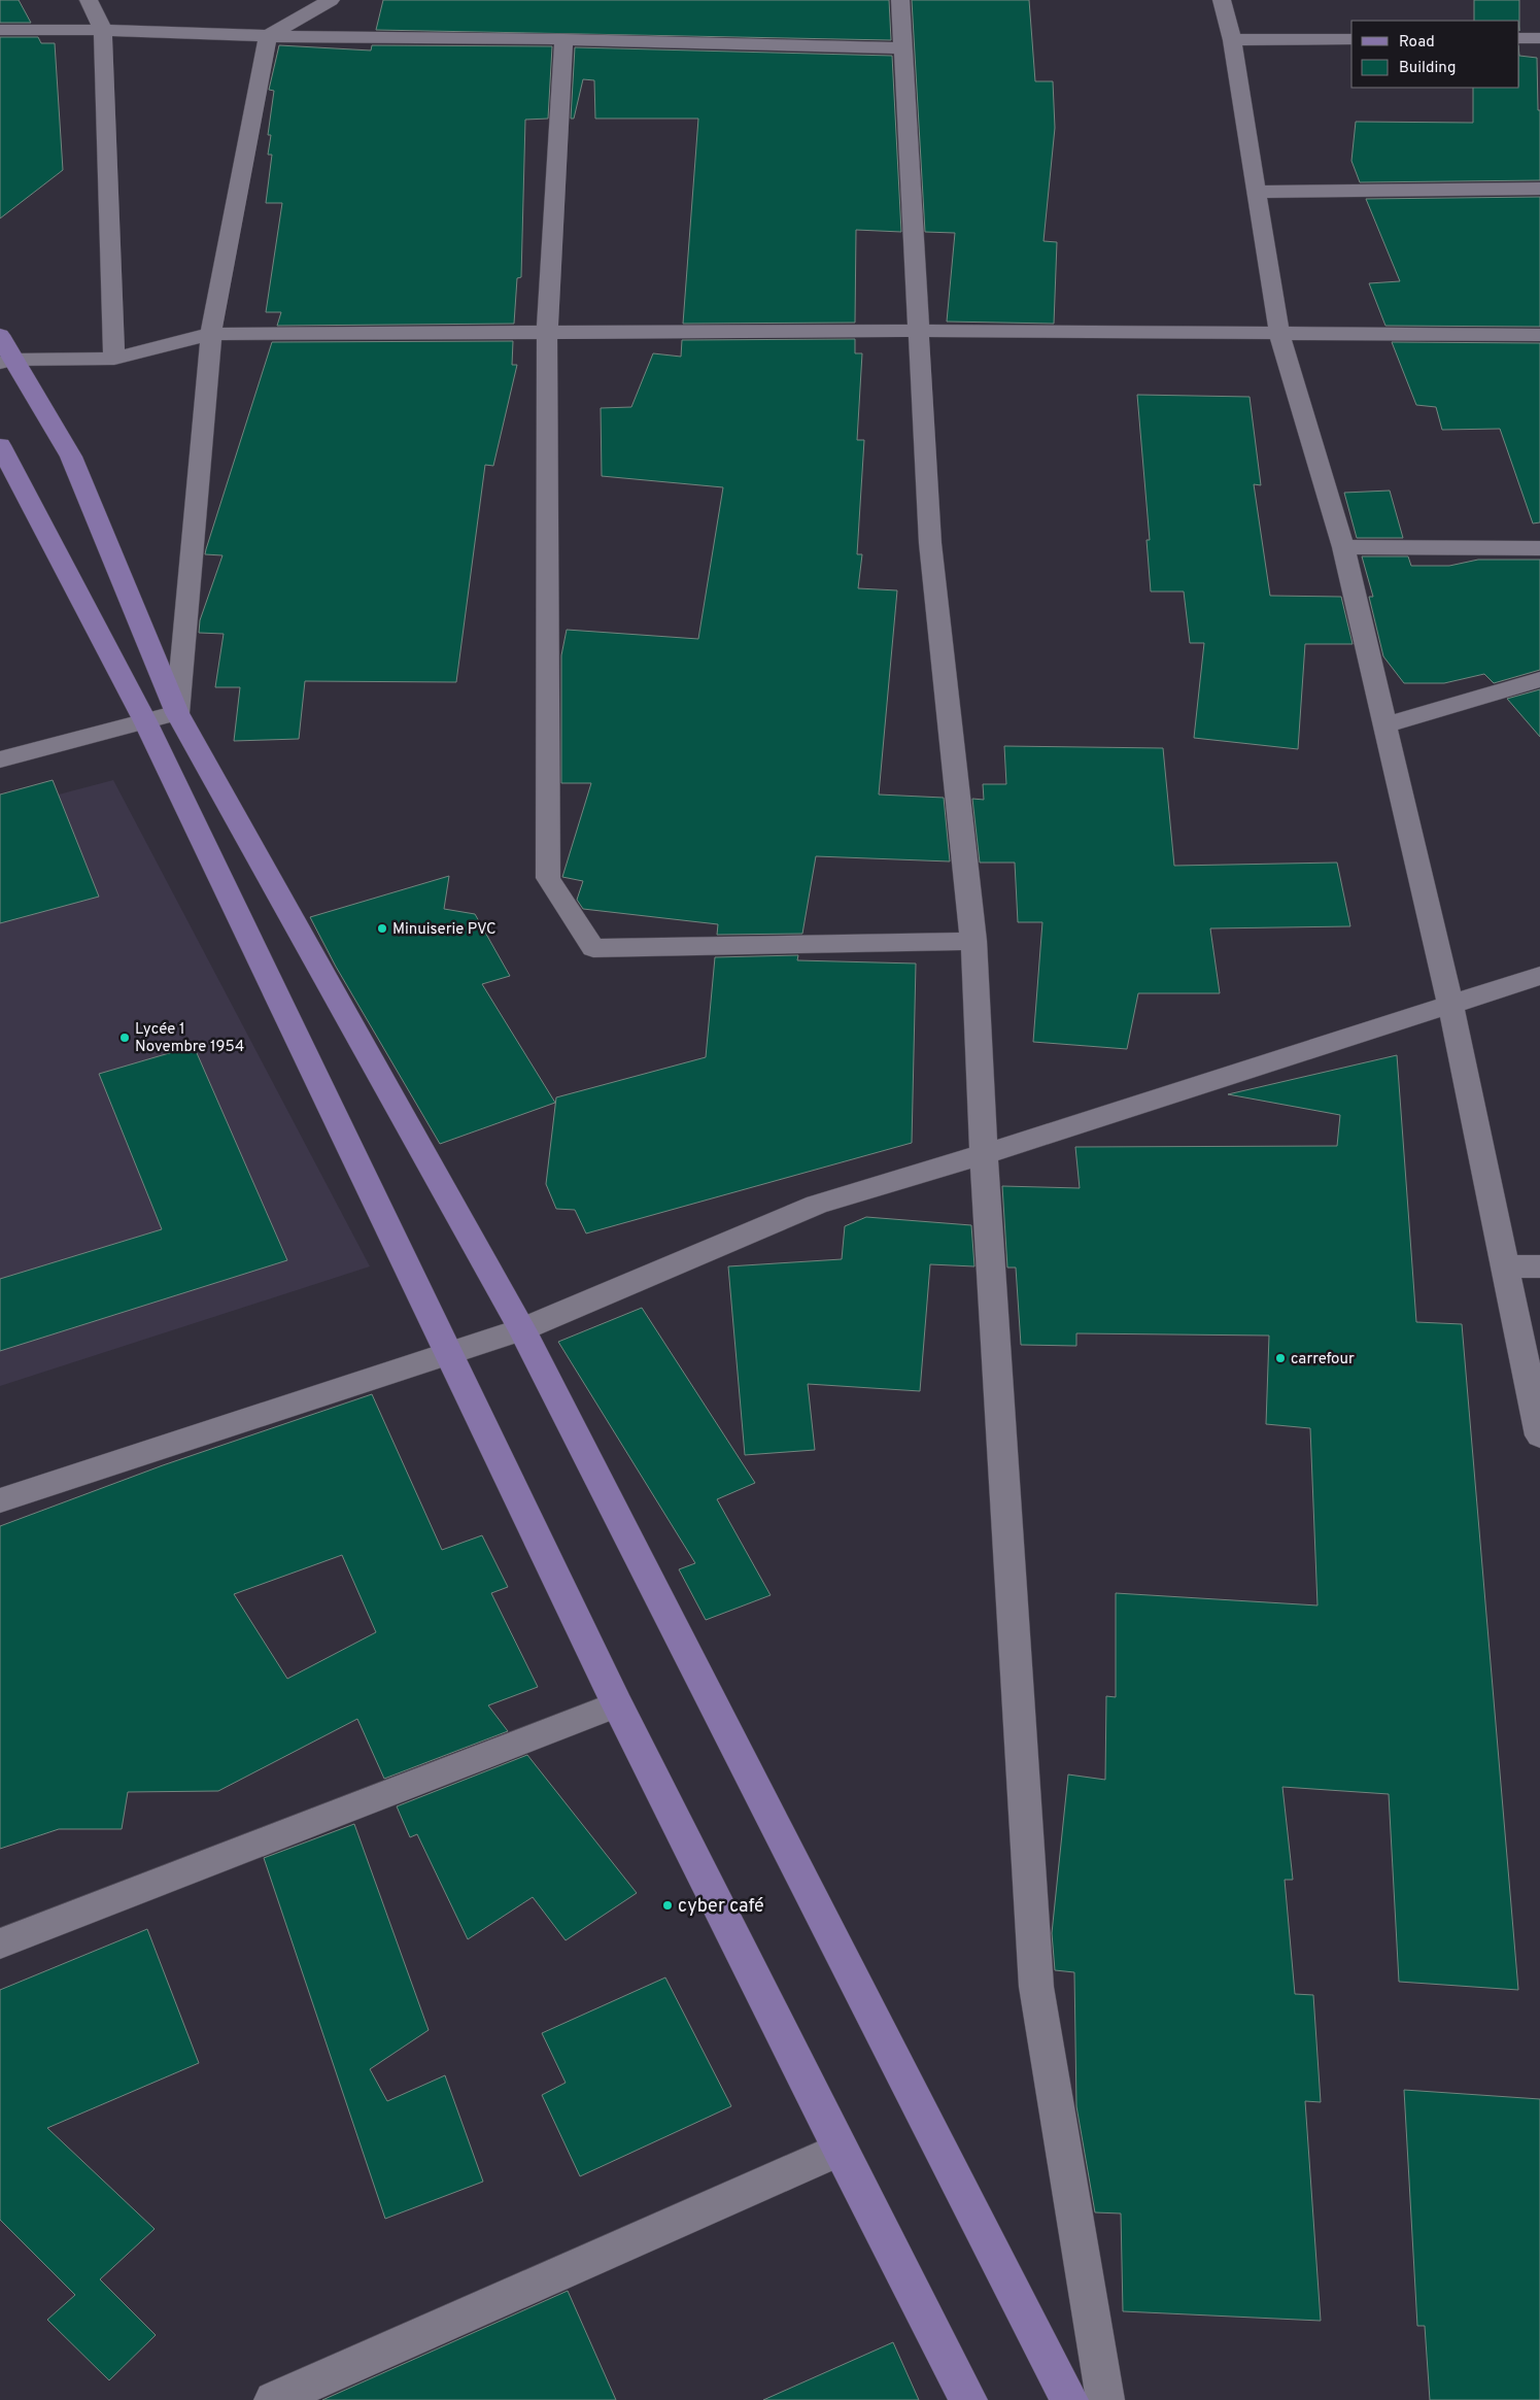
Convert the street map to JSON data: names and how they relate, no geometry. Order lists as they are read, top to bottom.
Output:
{
  "places": [
    "Minuiserie PVC",
    "Lycée 1 Novembre 1954",
    "carrefour",
    "cyber café"
  ],
  "legend": ["Road", "Building"]
}
